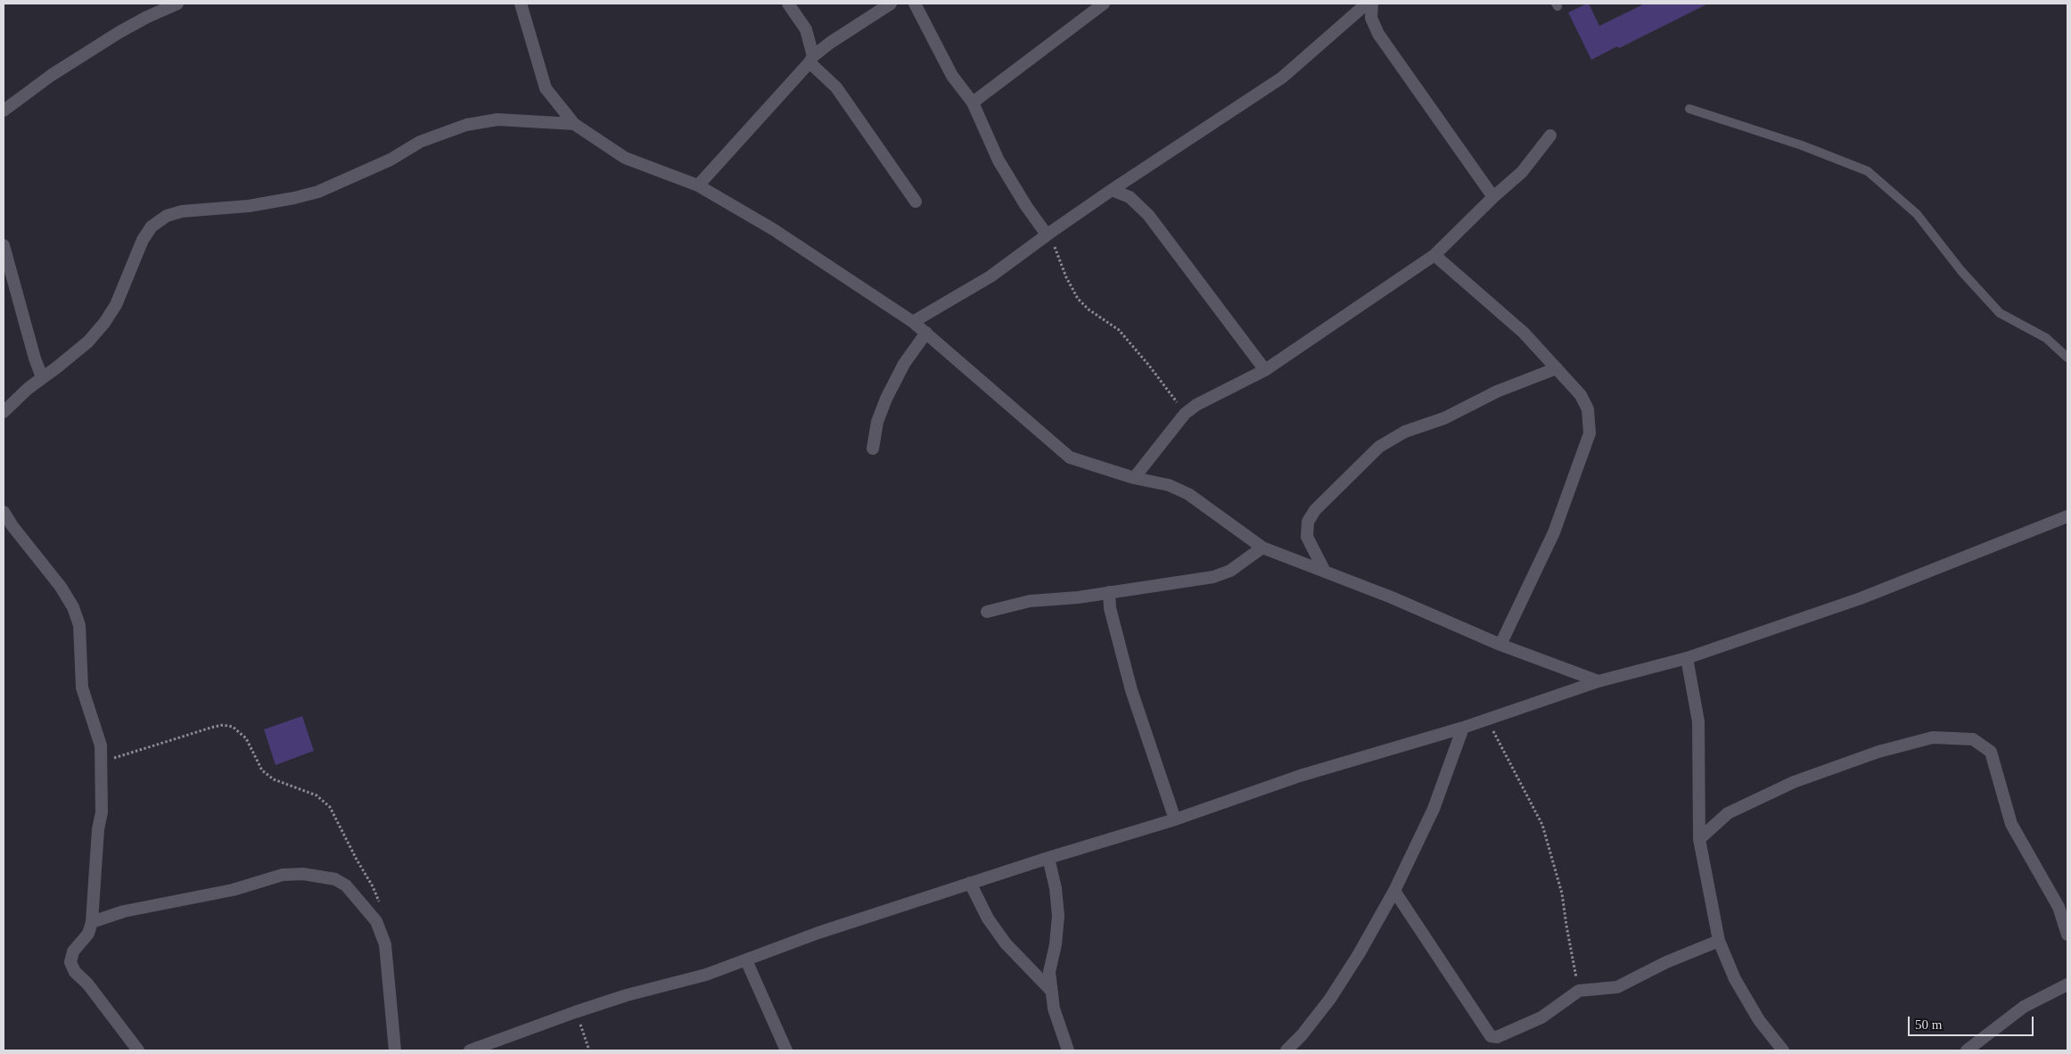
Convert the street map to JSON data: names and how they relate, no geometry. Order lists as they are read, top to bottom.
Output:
{
  "scale_bar": "50 m"
}
